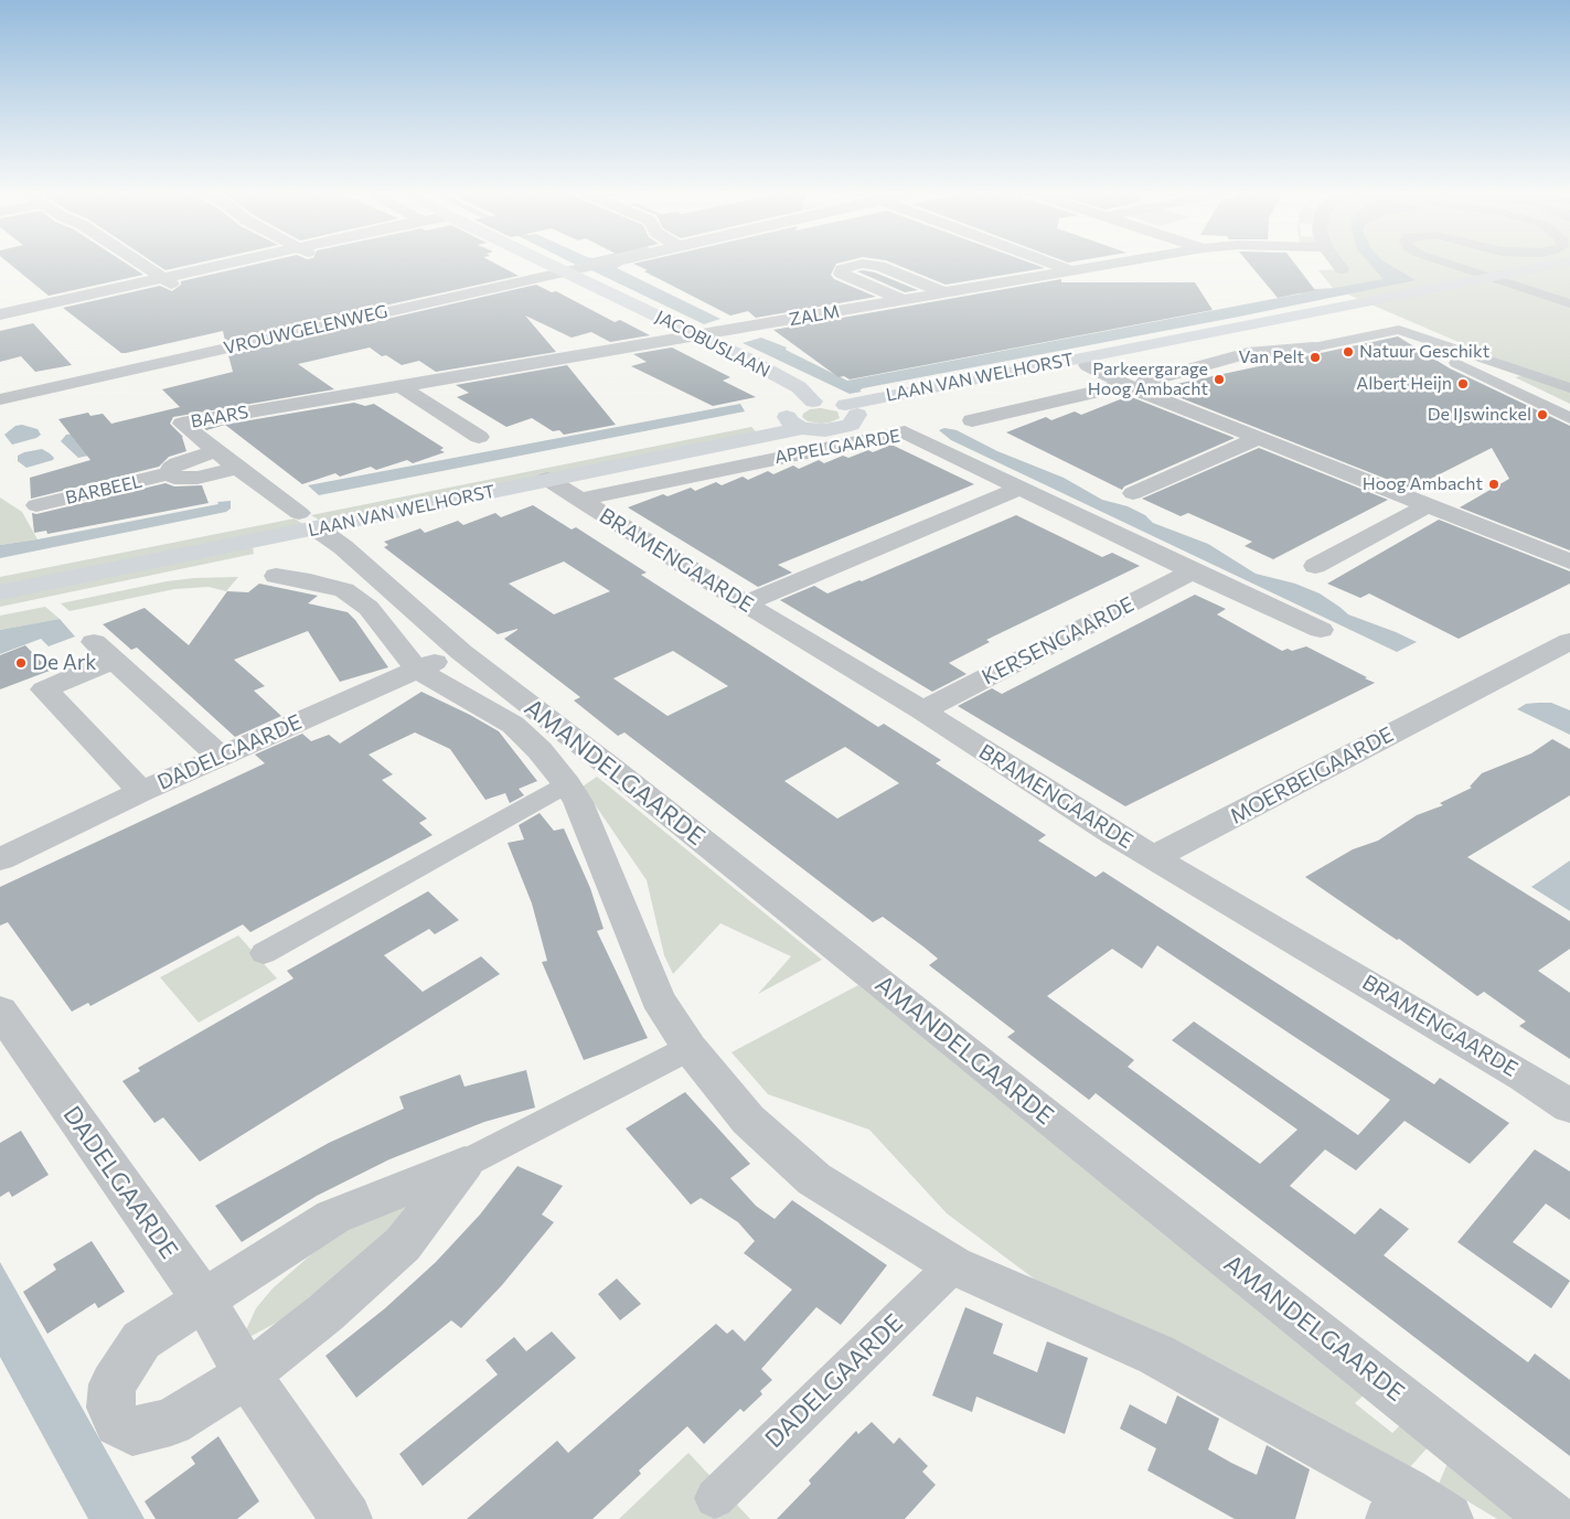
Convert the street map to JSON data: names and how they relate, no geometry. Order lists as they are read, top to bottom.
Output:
{
  "streets": {
    "main road": ["JACOBUSLAAN", "LAAN VAN WELHORST"],
    "street": [
      "ZALM",
      "VROUWGELENWEG",
      "BAARS",
      "APPELGAARDE",
      "BARBEEL",
      "BRAMENGAARDE",
      "KERSENGAARDE",
      "DADELGAARDE",
      "AMANDELGAARDE",
      "MOERBEIGAARDE"
    ]
  },
  "crossings": [
    ["ZALM", "JACOBUSLAAN"],
    ["ZALM", "BAARS"],
    ["VROUWGELENWEG", "JACOBUSLAAN"],
    ["JACOBUSLAAN", "LAAN VAN WELHORST"],
    ["JACOBUSLAAN", "BAARS"],
    ["LAAN VAN WELHORST", "BAARS"],
    ["LAAN VAN WELHORST", "BRAMENGAARDE"],
    ["LAAN VAN WELHORST", "AMANDELGAARDE"],
    ["BAARS", "BARBEEL"],
    ["BAARS", "AMANDELGAARDE"],
    ["APPELGAARDE", "BRAMENGAARDE"],
    ["BRAMENGAARDE", "KERSENGAARDE"],
    ["BRAMENGAARDE", "MOERBEIGAARDE"],
    ["DADELGAARDE", "AMANDELGAARDE"]
  ],
  "places": [
    "Natuur Geschikt",
    "Van Pelt",
    "Parkeergarage Hoog Ambacht",
    "Albert Heijn",
    "De IJswinckel",
    "Hoog Ambacht",
    "De Ark"
  ]
}
